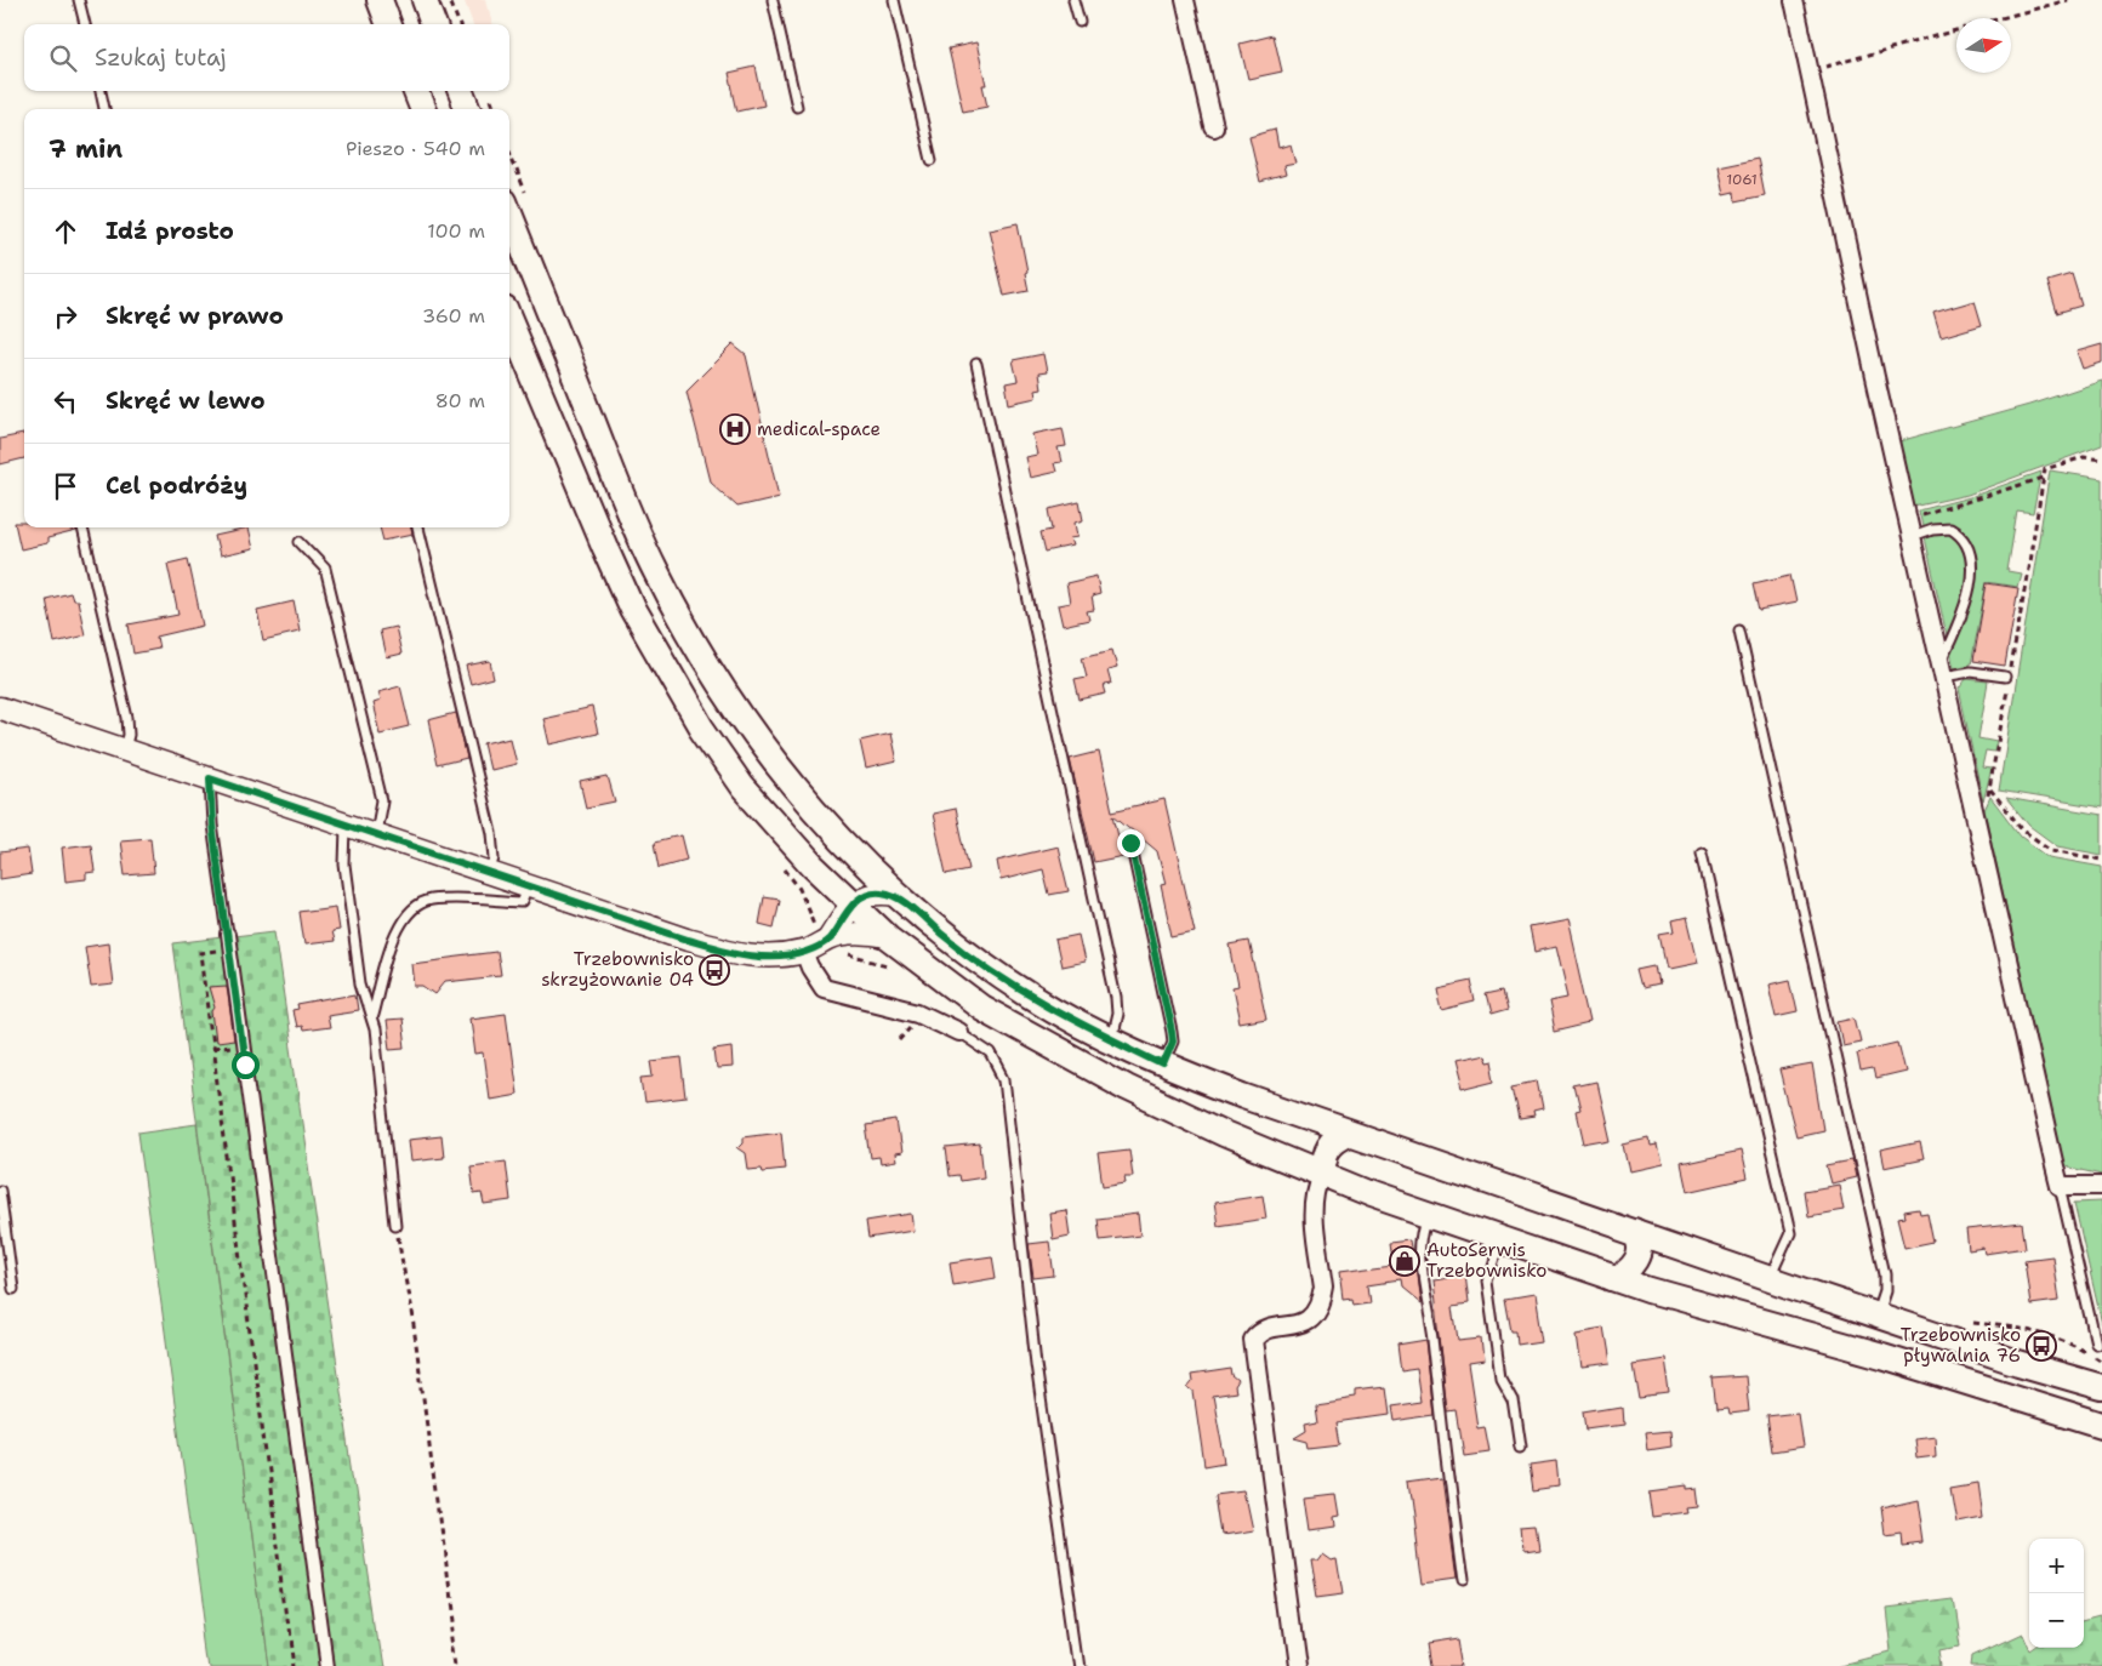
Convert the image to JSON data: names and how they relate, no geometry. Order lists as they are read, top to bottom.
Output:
{
  "places": {
    "hospital": ["medical-space"],
    "bus stop": ["Trzebownisko skrzyżowanie 04", "Trzebownisko pływalnia 76"],
    "shop": ["AutoSerwis Trzebownisko"]
  },
  "house_numbers": ["1061"],
  "north": "right",
  "page": {
    "search": "Szukaj tutaj",
    "heading": ["7 min", "Pieszo · 540 m"],
    "list": [
      ["Idź prosto", "100 m"],
      ["Skręć w prawo", "360 m"],
      ["Skręć w lewo", "80 m"],
      "Cel podróży"
    ],
    "map_buttons": ["+", "−"]
  }
}
